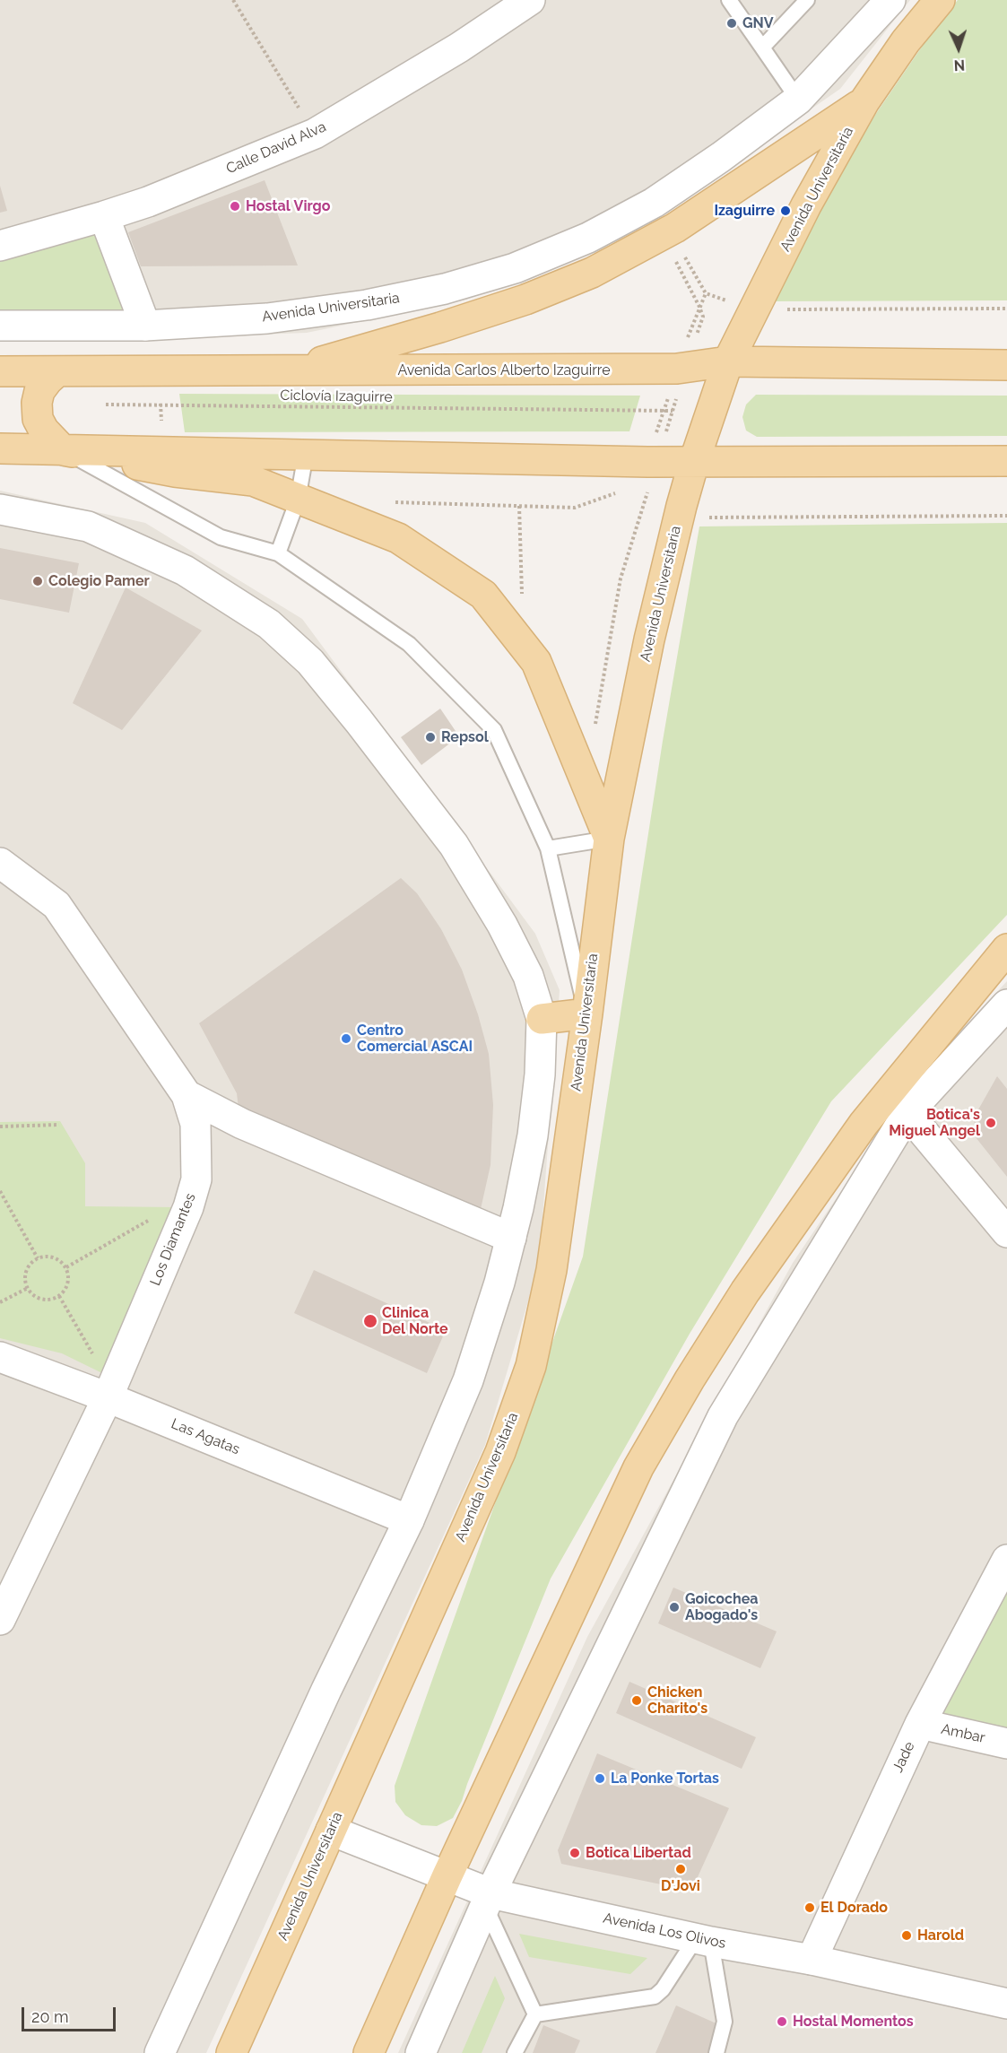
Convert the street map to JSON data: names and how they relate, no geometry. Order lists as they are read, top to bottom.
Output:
{
  "streets": {
    "main road": ["Avenida Universitaria", "Avenida Carlos Alberto Izaguirre"],
    "street": [
      "Calle David Alva",
      "Los Diamantes",
      "Las Agatas",
      "Ambar",
      "Jade",
      "Avenida Los Olivos"
    ],
    "path": ["Ciclovía Izaguirre"]
  },
  "crossings": [
    ["Avenida Universitaria", "Avenida Carlos Alberto Izaguirre"],
    ["Avenida Universitaria", "Avenida Los Olivos"],
    ["Los Diamantes", "Las Agatas"],
    ["Ambar", "Jade"],
    ["Jade", "Avenida Los Olivos"]
  ],
  "places": [
    "GNV",
    "Hostal Virgo",
    "Izaguirre",
    "Colegio Pamer",
    "Repsol",
    "Centro Comercial ASCAI",
    "Botica's Miguel Angel",
    "Clinica Del Norte",
    "Goicochea Abogado's",
    "Chicken Charito's",
    "La Ponke Tortas",
    "Botica Libertad",
    "D'Jovi",
    "El Dorado",
    "Harold",
    "Hostal Momentos"
  ],
  "scale_bar": "20 m",
  "north": "bottom"
}
